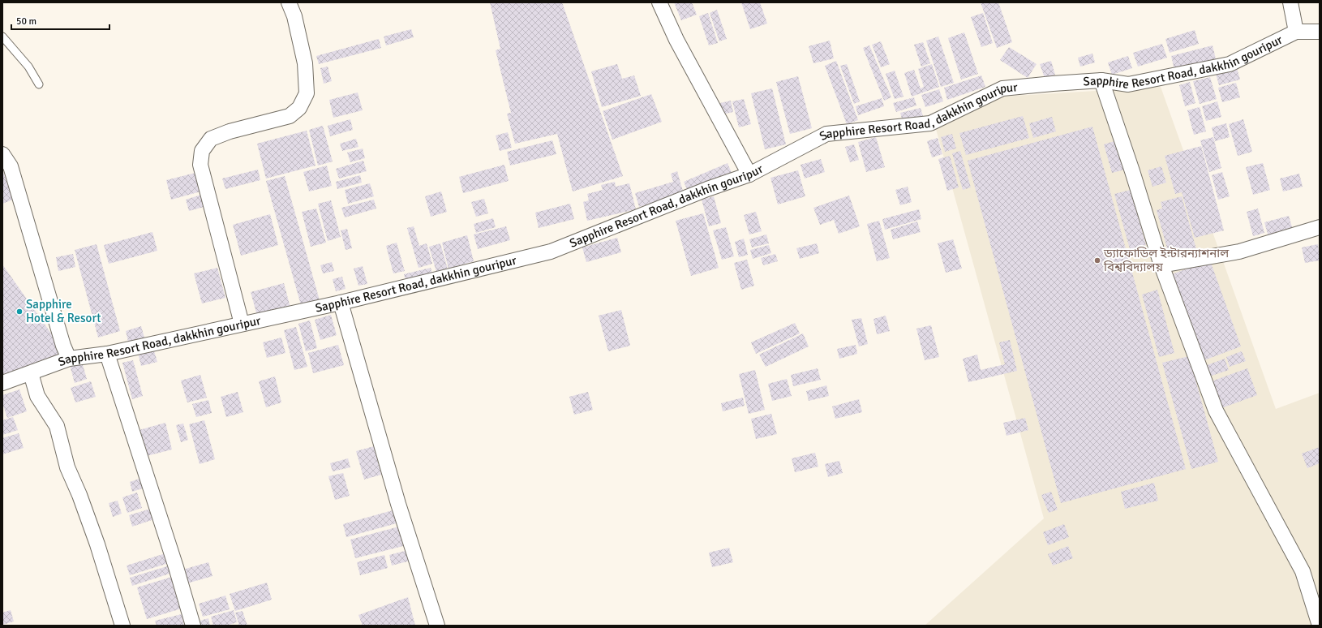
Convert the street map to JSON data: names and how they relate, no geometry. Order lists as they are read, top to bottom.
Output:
{
  "streets": {
    "street": ["Sapphire Resort Road, dakkhin gouripur"]
  },
  "places": ["ড্যাফোডিল ইন্টারন্যাশনাল বিশ্ববিদ্যালয়", "Sapphire Hotel & Resort"],
  "scale_bar": "50 m"
}
